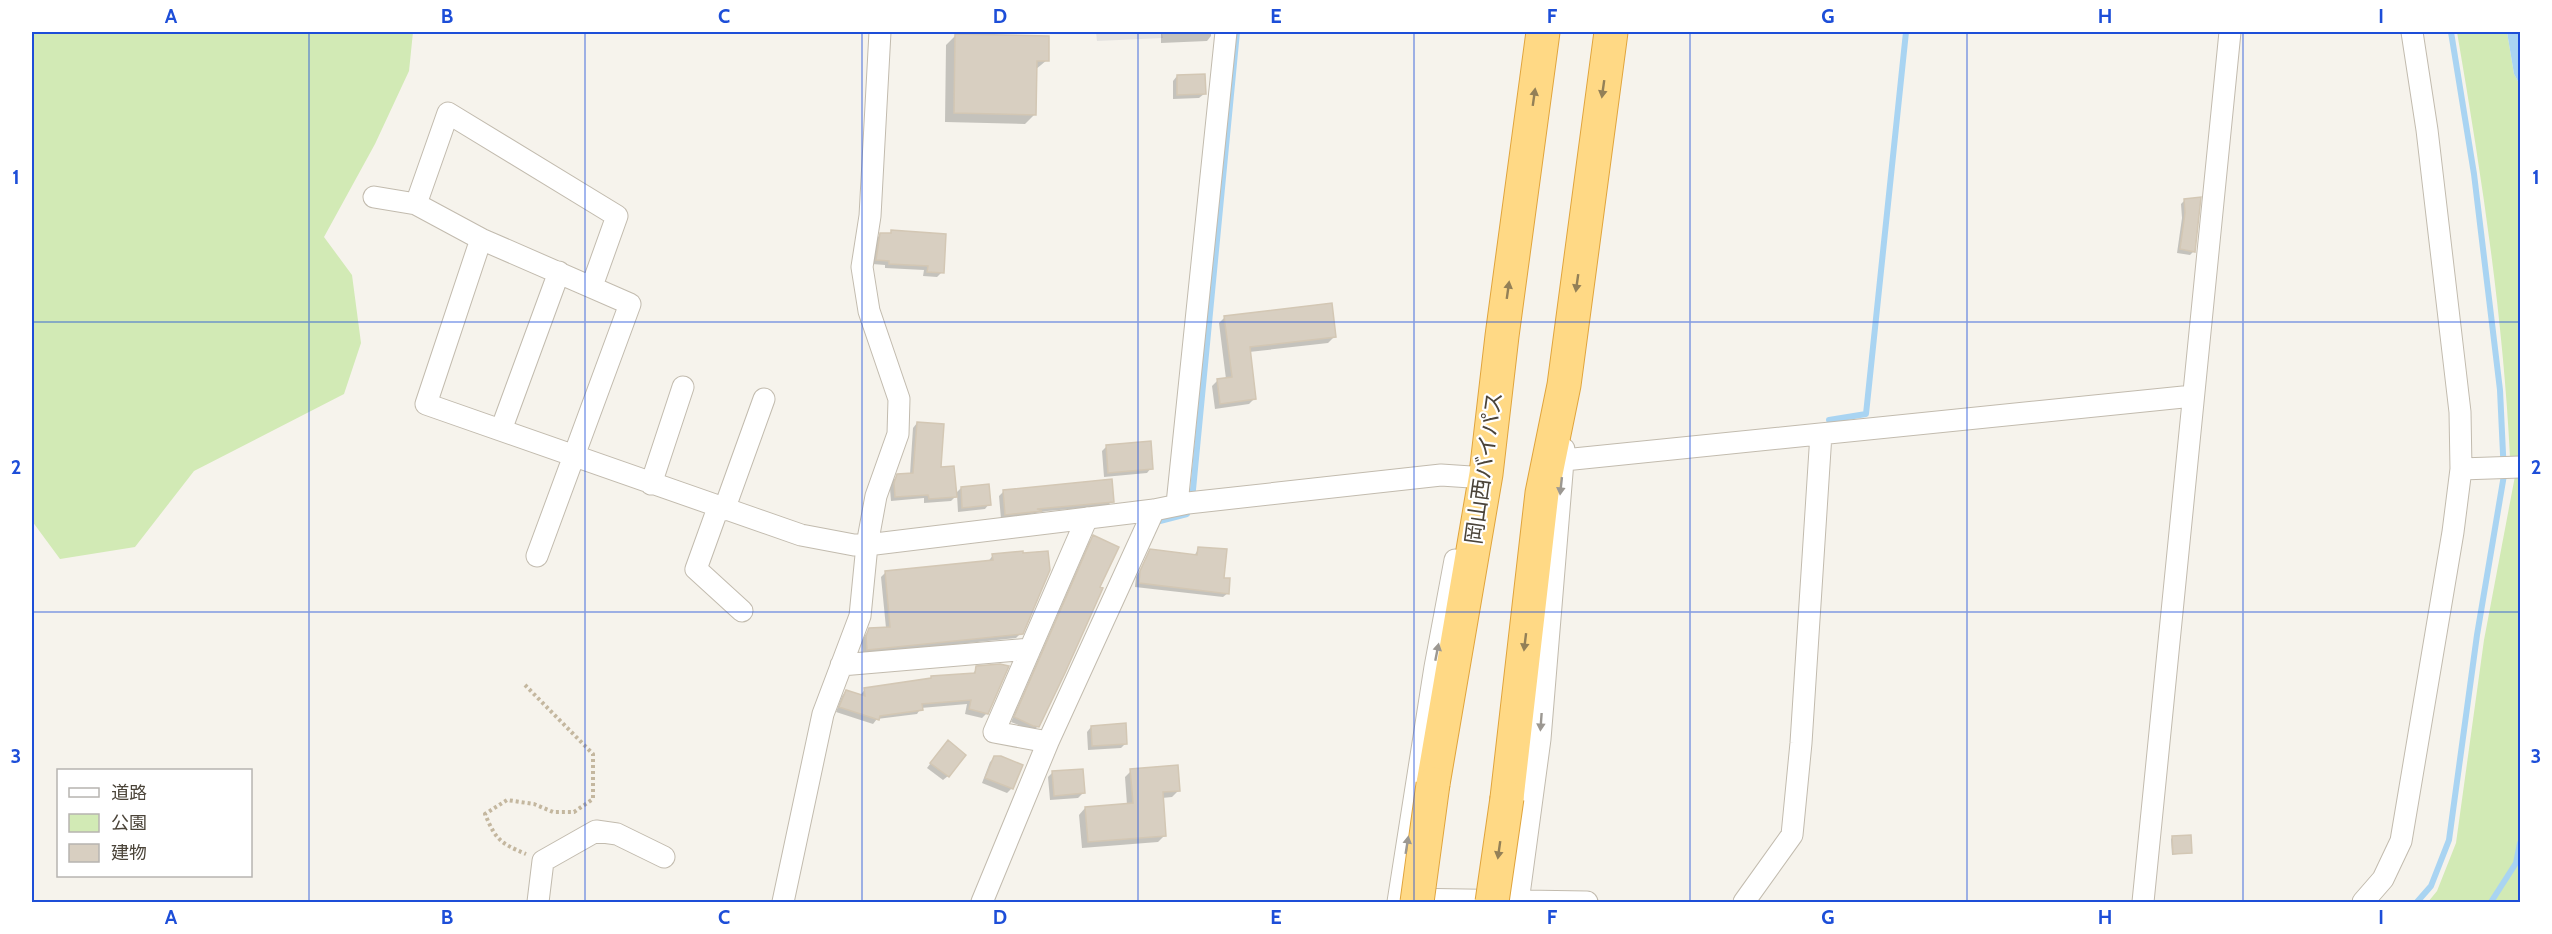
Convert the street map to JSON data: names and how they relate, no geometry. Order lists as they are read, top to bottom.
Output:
{
  "streets": {
    "highway": ["岡山西バイパス"]
  },
  "legend": ["道路", "公園", "建物"],
  "grid": {
    "columns": [
      "A",
      "B",
      "C",
      "D",
      "E",
      "F",
      "G",
      "H",
      "I"
    ],
    "rows": ["1", "2", "3"]
  }
}
